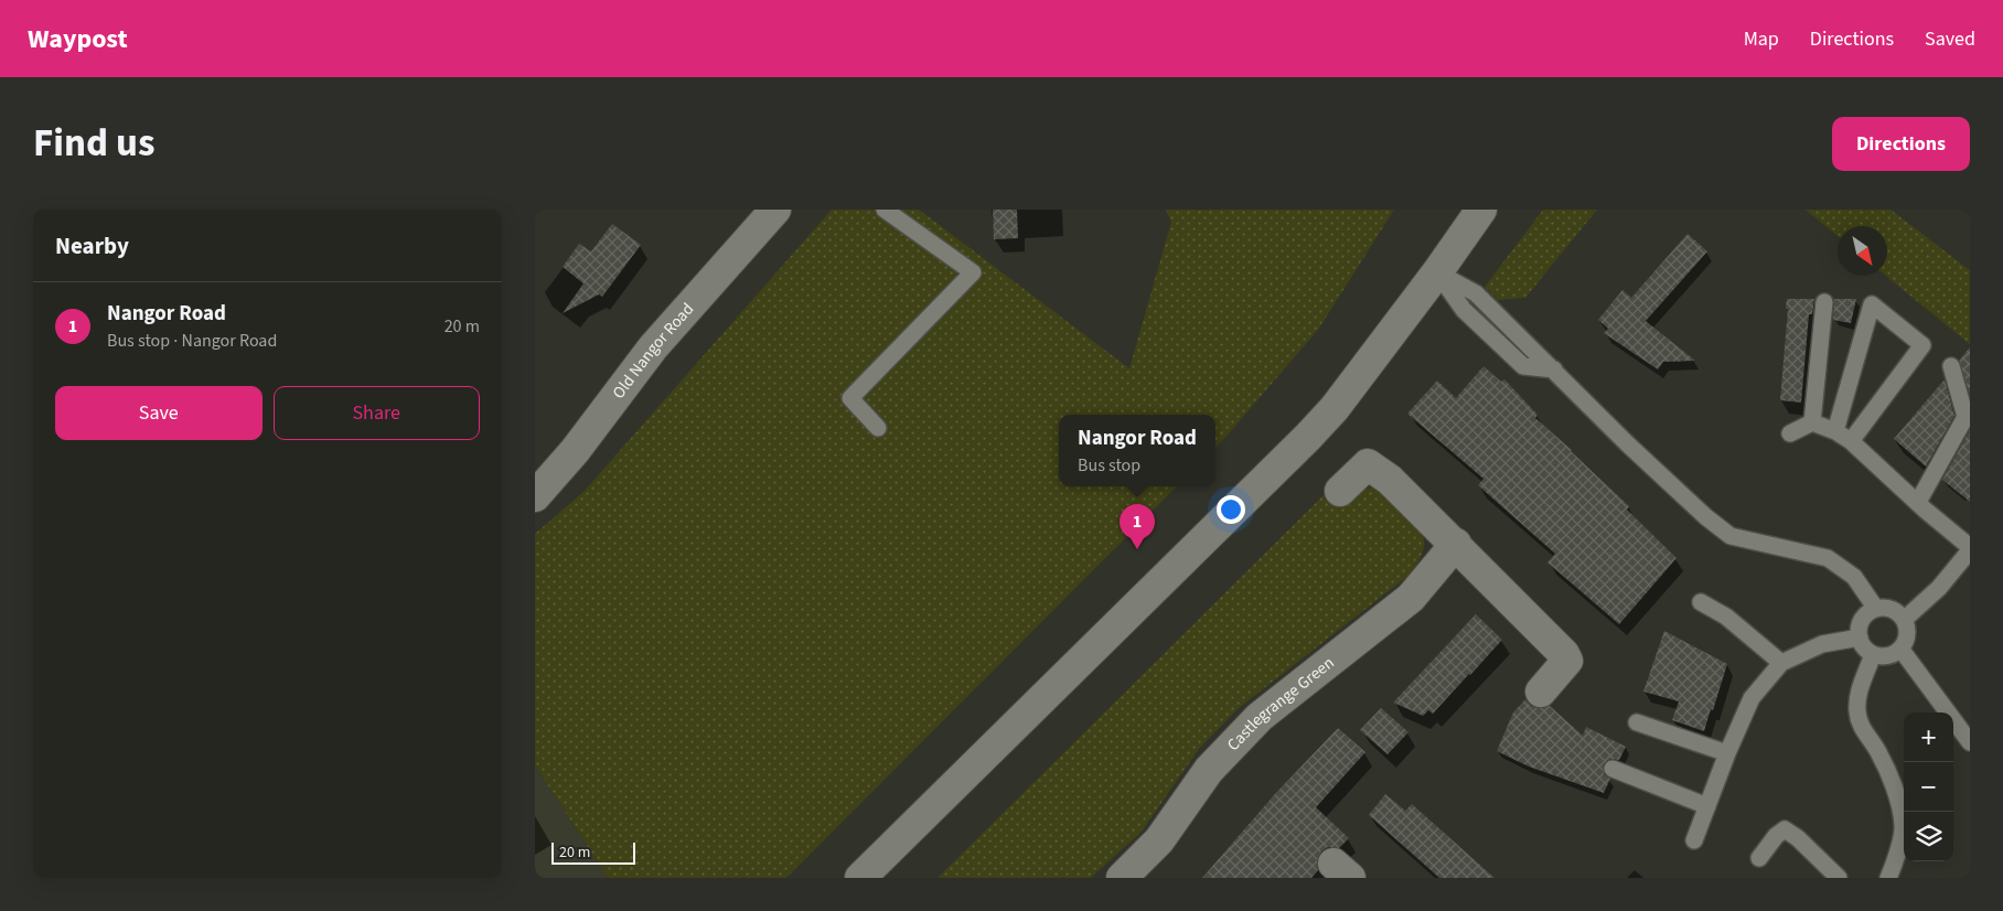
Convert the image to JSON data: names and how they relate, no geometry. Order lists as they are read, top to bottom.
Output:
{
  "streets": {
    "street": ["Old Nangor Road", "Castlegrange Green"]
  },
  "scale_bar": "20 m",
  "north": "bottom right",
  "page": {
    "header": "Waypost",
    "nav": ["Map", "Directions", "Saved"],
    "title": "Find us",
    "buttons": [
      "Directions",
      ["Save", "Share"]
    ],
    "heading": "Nearby",
    "list": [
      {
        "mark": "1",
        "name": "Nangor Road",
        "note": "Bus stop · Nangor Road",
        "value": "20 m"
      }
    ],
    "popup": ["Nangor Road", "Bus stop"],
    "pins": "1",
    "map_buttons": ["+", "−"],
    "scale": "20 m"
  }
}
